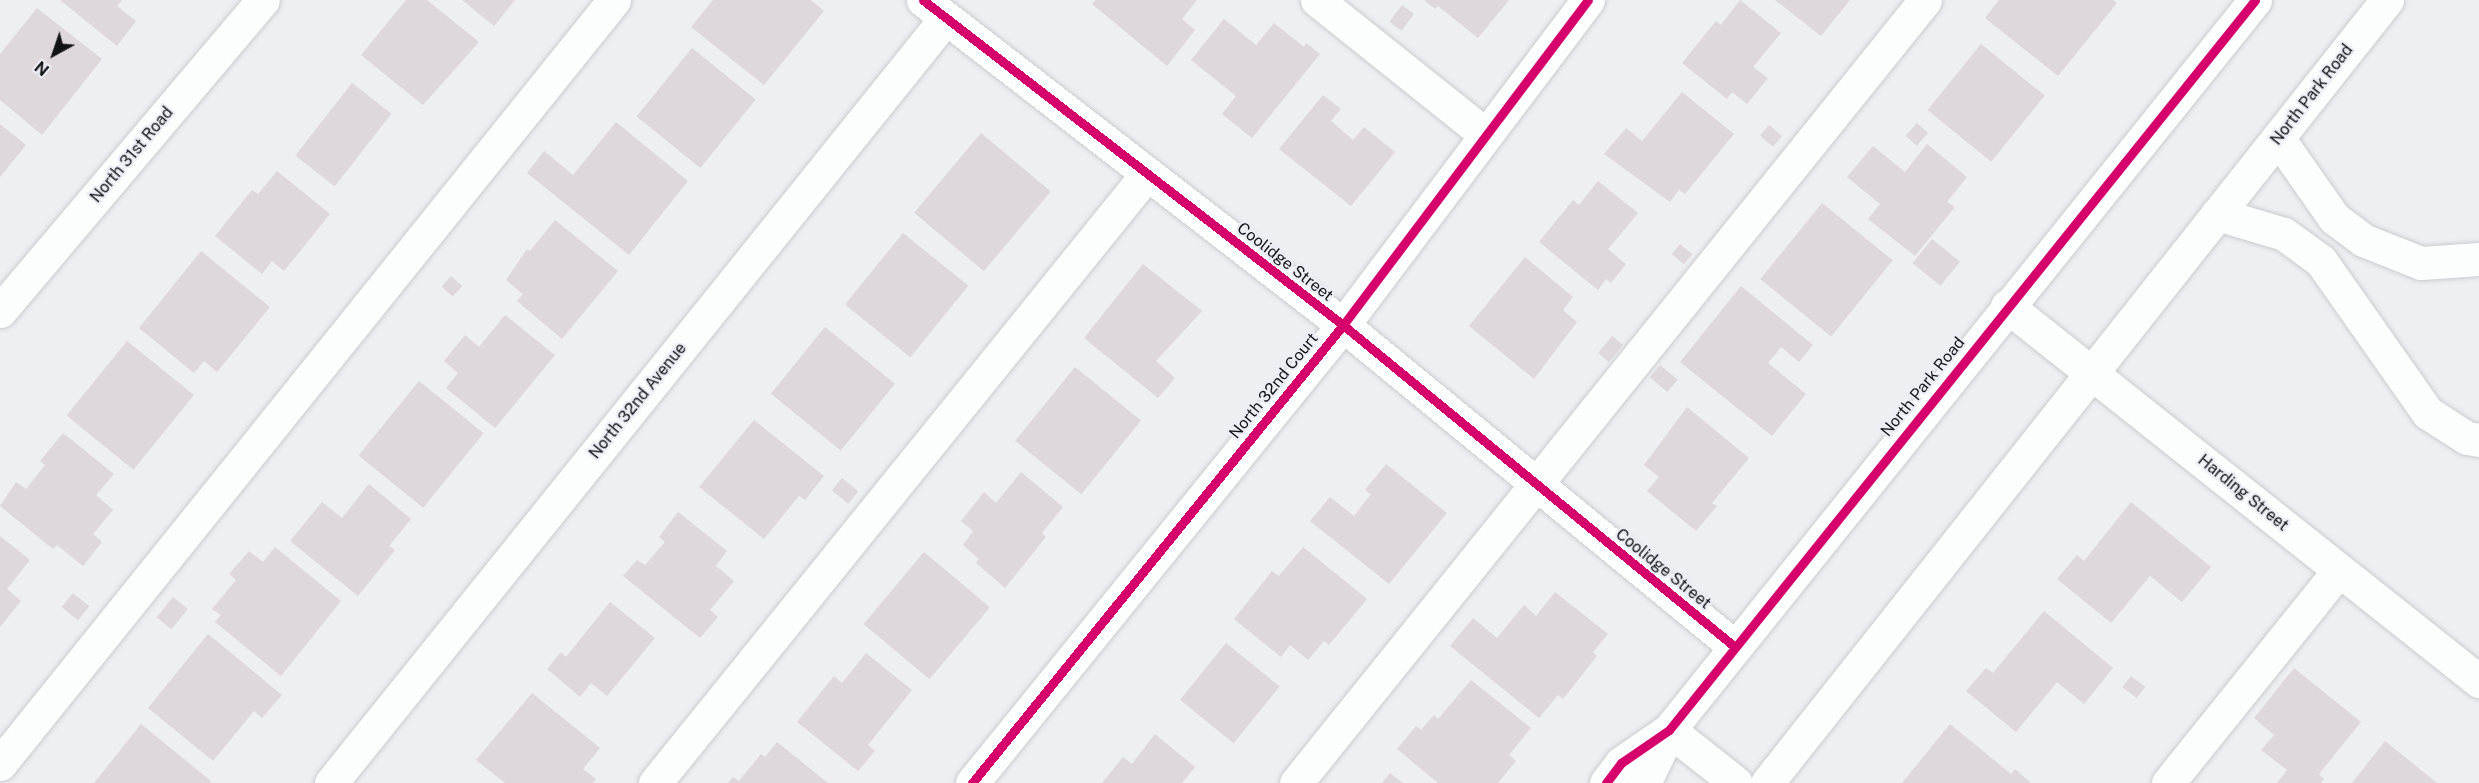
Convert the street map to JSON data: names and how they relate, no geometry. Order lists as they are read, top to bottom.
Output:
{
  "streets": {
    "street": [
      "North Park Road",
      "North 31st Road",
      "Coolidge Street",
      "North 32nd Court",
      "North 32nd Avenue",
      "Harding Street"
    ]
  },
  "crossings": [
    ["North Park Road", "Coolidge Street"],
    ["North Park Road", "Harding Street"],
    ["Coolidge Street", "North 32nd Court"],
    ["Coolidge Street", "North 32nd Avenue"]
  ],
  "north": "bottom left"
}
